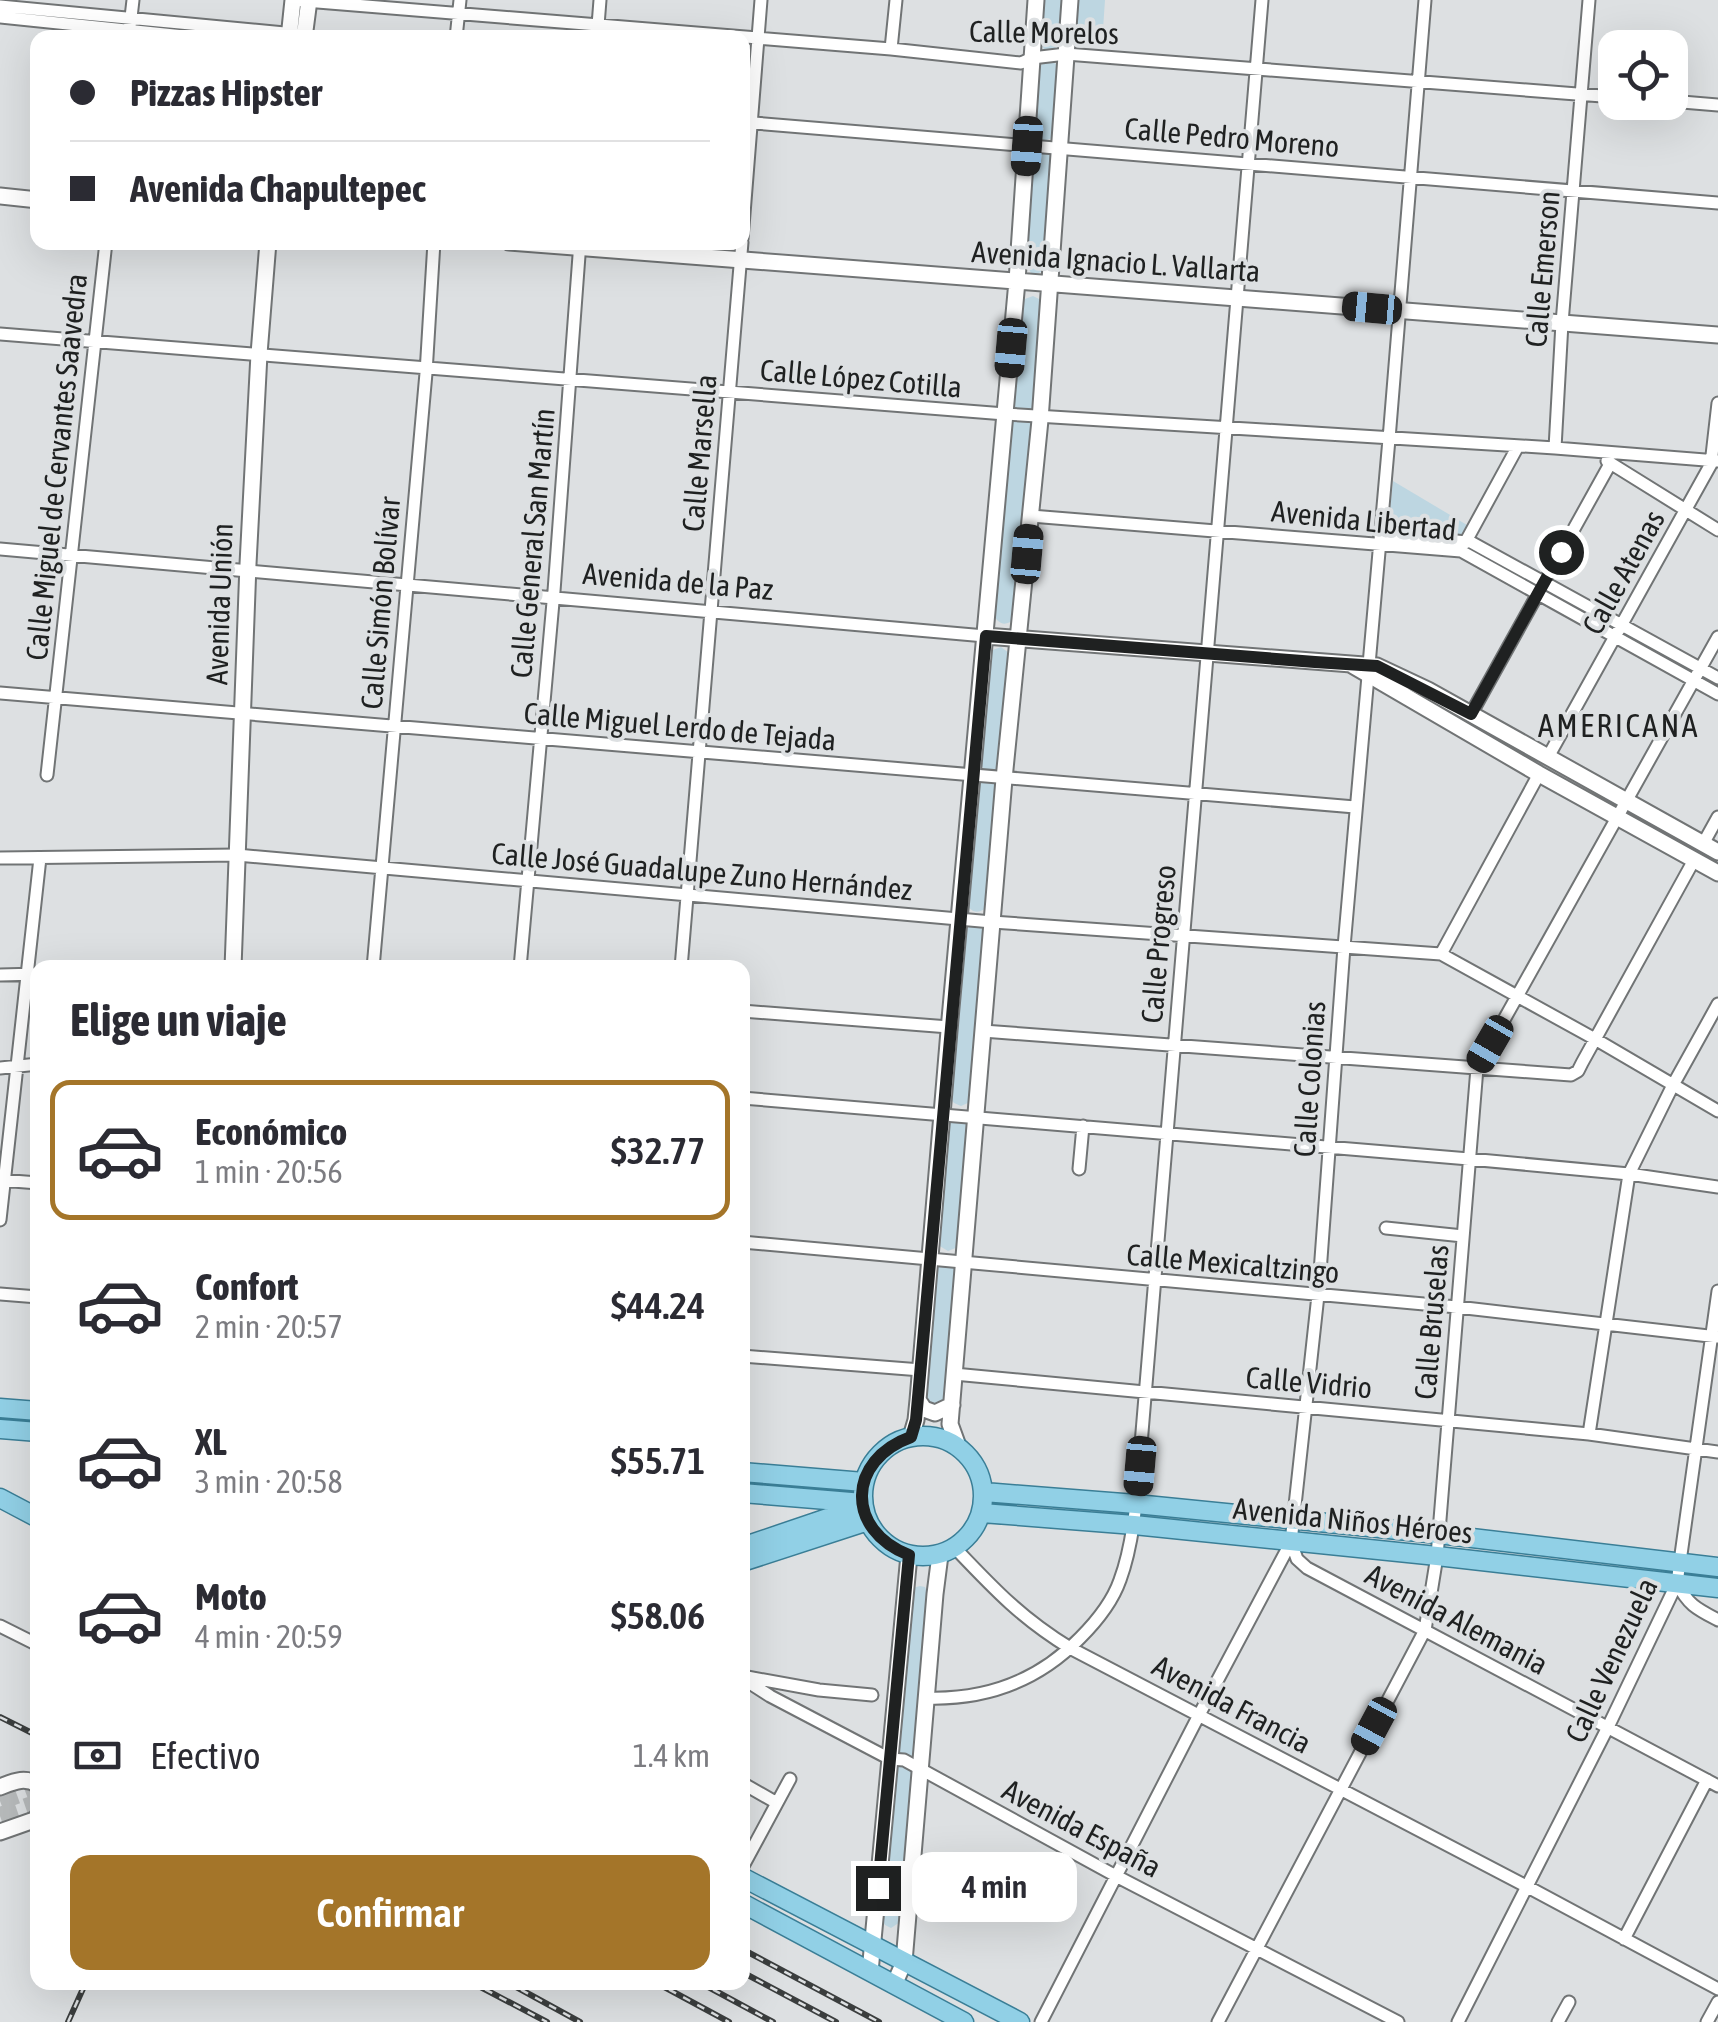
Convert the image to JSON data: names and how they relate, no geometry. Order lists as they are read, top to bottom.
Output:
{
  "streets": {
    "main road": ["Avenida Niños Héroes"],
    "street": [
      "Calle Morelos",
      "Calle Pedro Moreno",
      "Avenida Ignacio L. Vallarta",
      "Calle Emerson",
      "Calle López Cotilla",
      "Calle Marsella",
      "Calle Miguel de Cervantes Saavedra",
      "Avenida Libertad",
      "Calle General San Martín",
      "Calle Atenas",
      "Avenida de la Paz",
      "Calle Simón Bolívar",
      "Avenida Unión",
      "Calle Miguel Lerdo de Tejada",
      "Calle José Guadalupe Zuno Hernández",
      "Calle Progreso",
      "Calle Colonias",
      "Calle Mexicaltzingo",
      "Calle Bruselas",
      "Calle Vidrio",
      "Avenida Alemania",
      "Calle Venezuela",
      "Avenida Francia",
      "Avenida España"
    ]
  },
  "crossings": [
    ["Calle Morelos", "Calle Emerson"],
    ["Calle Morelos", "Calle Marsella"],
    ["Calle Morelos", "Calle Progreso"],
    ["Calle Morelos", "Calle Colonias"],
    ["Calle Pedro Moreno", "Calle Emerson"],
    ["Calle Pedro Moreno", "Calle Progreso"],
    ["Calle Pedro Moreno", "Calle Colonias"],
    ["Avenida Ignacio L. Vallarta", "Calle Emerson"],
    ["Avenida Ignacio L. Vallarta", "Calle Marsella"],
    ["Avenida Ignacio L. Vallarta", "Calle Progreso"],
    ["Avenida Ignacio L. Vallarta", "Calle Colonias"],
    ["Calle Emerson", "Calle López Cotilla"],
    ["Calle López Cotilla", "Calle Marsella"],
    ["Calle López Cotilla", "Calle Miguel de Cervantes Saavedra"],
    ["Calle López Cotilla", "Calle General San Martín"],
    ["Calle López Cotilla", "Calle Atenas"],
    ["Calle López Cotilla", "Calle Simón Bolívar"],
    ["Calle López Cotilla", "Avenida Unión"],
    ["Calle López Cotilla", "Calle Progreso"],
    ["Calle López Cotilla", "Calle Colonias"],
    ["Calle Marsella", "Avenida de la Paz"],
    ["Calle Marsella", "Calle Miguel Lerdo de Tejada"],
    ["Calle Marsella", "Calle José Guadalupe Zuno Hernández"],
    ["Calle Miguel de Cervantes Saavedra", "Avenida de la Paz"],
    ["Calle Miguel de Cervantes Saavedra", "Calle Miguel Lerdo de Tejada"],
    ["Avenida Libertad", "Calle Atenas"],
    ["Avenida Libertad", "Calle Progreso"],
    ["Avenida Libertad", "Calle Colonias"],
    ["Avenida Libertad", "Calle Bruselas"],
    ["Calle General San Martín", "Avenida de la Paz"],
    ["Calle General San Martín", "Calle Miguel Lerdo de Tejada"],
    ["Calle General San Martín", "Calle José Guadalupe Zuno Hernández"],
    ["Calle Atenas", "Avenida de la Paz"],
    ["Avenida de la Paz", "Calle Simón Bolívar"],
    ["Avenida de la Paz", "Avenida Unión"],
    ["Avenida de la Paz", "Calle Progreso"],
    ["Avenida de la Paz", "Calle Colonias"],
    ["Avenida de la Paz", "Calle Bruselas"],
    ["Calle Simón Bolívar", "Calle Miguel Lerdo de Tejada"],
    ["Calle Simón Bolívar", "Calle José Guadalupe Zuno Hernández"],
    ["Avenida Unión", "Calle Miguel Lerdo de Tejada"],
    ["Avenida Unión", "Calle José Guadalupe Zuno Hernández"],
    ["Calle Miguel Lerdo de Tejada", "Calle Progreso"],
    ["Calle Miguel Lerdo de Tejada", "Calle Colonias"],
    ["Calle José Guadalupe Zuno Hernández", "Calle Progreso"],
    ["Calle José Guadalupe Zuno Hernández", "Calle Colonias"],
    ["Calle José Guadalupe Zuno Hernández", "Calle Bruselas"],
    ["Calle Progreso", "Calle Mexicaltzingo"],
    ["Calle Progreso", "Calle Vidrio"],
    ["Calle Progreso", "Avenida Niños Héroes"],
    ["Calle Progreso", "Avenida Francia"],
    ["Calle Colonias", "Calle Mexicaltzingo"],
    ["Calle Colonias", "Calle Vidrio"],
    ["Calle Colonias", "Avenida Niños Héroes"],
    ["Calle Colonias", "Avenida Alemania"],
    ["Calle Colonias", "Avenida Francia"],
    ["Calle Colonias", "Avenida España"],
    ["Calle Mexicaltzingo", "Calle Bruselas"],
    ["Calle Mexicaltzingo", "Calle Venezuela"],
    ["Calle Bruselas", "Calle Vidrio"],
    ["Calle Bruselas", "Avenida Niños Héroes"],
    ["Calle Bruselas", "Avenida Alemania"],
    ["Calle Bruselas", "Avenida Francia"],
    ["Calle Bruselas", "Avenida España"],
    ["Calle Vidrio", "Calle Venezuela"],
    ["Avenida Niños Héroes", "Avenida Alemania"],
    ["Avenida Niños Héroes", "Calle Venezuela"],
    ["Avenida Niños Héroes", "Avenida Francia"],
    ["Avenida Alemania", "Calle Venezuela"],
    ["Calle Venezuela", "Avenida Francia"]
  ],
  "districts": ["AMERICANA"],
  "page": {
    "banner": ["Pizzas Hipster", "Avenida Chapultepec"],
    "heading": "Elige un viaje",
    "list": [
      {
        "name": "Económico",
        "note": "1 min · 20:56",
        "value": "$32.77"
      },
      {
        "name": "Confort",
        "note": "2 min · 20:57",
        "value": "$44.24"
      },
      {
        "name": "XL",
        "note": "3 min · 20:58",
        "value": "$55.71"
      },
      {
        "name": "Moto",
        "note": "4 min · 20:59",
        "value": "$58.06"
      }
    ],
    "pay": ["Efectivo", "1.4 km"],
    "buttons": "Confirmar",
    "bubble": "4 min"
  }
}
